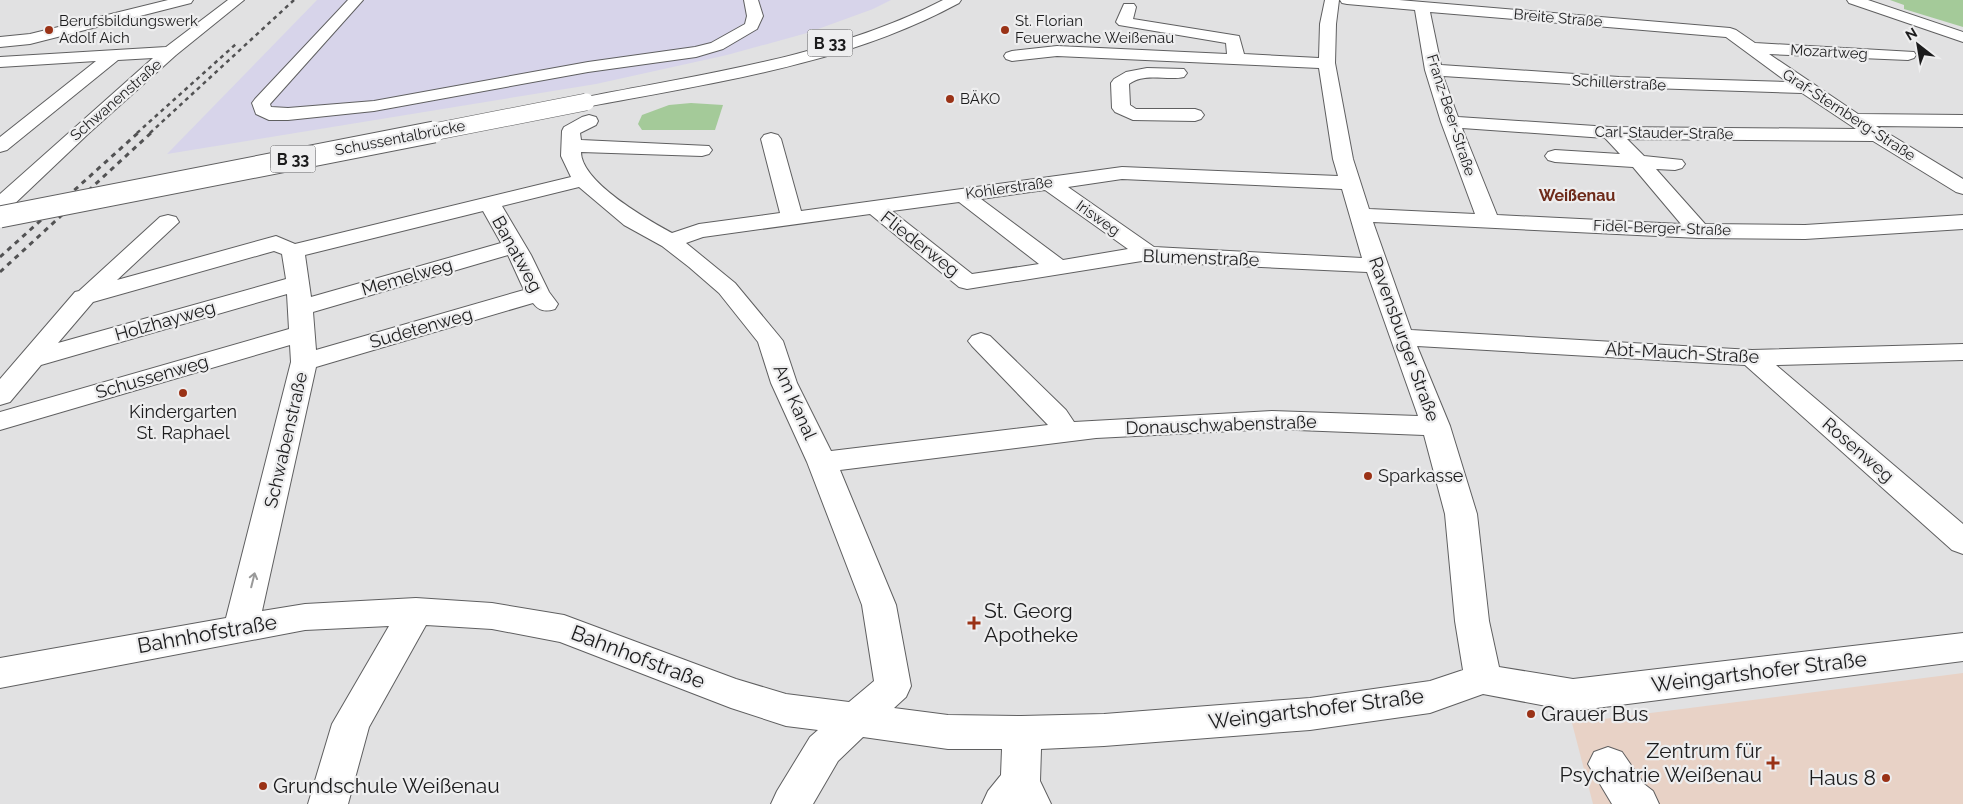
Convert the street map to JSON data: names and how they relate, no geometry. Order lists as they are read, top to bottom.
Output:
{
  "streets": {
    "street": [
      "Breite Straße",
      "B 33",
      "Mozartweg",
      "Schillerstraße",
      "Schwanenstraße",
      "Franz-Beer-Straße",
      "Graf-Sternberg-Straße",
      "Carl-Stauder-Straße",
      "Schussentalbrücke",
      "Kohlerstraße",
      "Irisweg",
      "Fidel-Berger-Straße",
      "Fliederweg",
      "Banatweg",
      "Blumenstraße",
      "Memelweg",
      "Holzhayweg",
      "Sudetenweg",
      "Ravensburger Straße",
      "Abt-Mauch-Straße",
      "Schussenweg",
      "Am Kanal",
      "Donauschwabenstraße",
      "Schwabenstraße",
      "Rosenweg",
      "Bahnhofstraße",
      "Weingartshofer Straße"
    ]
  },
  "crossings": [
    ["Breite Straße", "Mozartweg"],
    ["Breite Straße", "Franz-Beer-Straße"],
    ["Breite Straße", "Graf-Sternberg-Straße"],
    ["B 33", "Schussentalbrücke"],
    ["Mozartweg", "Graf-Sternberg-Straße"],
    ["Schillerstraße", "Franz-Beer-Straße"],
    ["Schillerstraße", "Graf-Sternberg-Straße"],
    ["Franz-Beer-Straße", "Carl-Stauder-Straße"],
    ["Franz-Beer-Straße", "Fidel-Berger-Straße"],
    ["Graf-Sternberg-Straße", "Carl-Stauder-Straße"],
    ["Kohlerstraße", "Irisweg"],
    ["Kohlerstraße", "Fliederweg"],
    ["Kohlerstraße", "Ravensburger Straße"],
    ["Kohlerstraße", "Am Kanal"],
    ["Irisweg", "Blumenstraße"],
    ["Fidel-Berger-Straße", "Ravensburger Straße"],
    ["Fliederweg", "Blumenstraße"],
    ["Banatweg", "Memelweg"],
    ["Banatweg", "Sudetenweg"],
    ["Blumenstraße", "Ravensburger Straße"],
    ["Memelweg", "Sudetenweg"],
    ["Memelweg", "Schussenweg"],
    ["Memelweg", "Schwabenstraße"],
    ["Holzhayweg", "Schwabenstraße"],
    ["Sudetenweg", "Schussenweg"],
    ["Sudetenweg", "Schwabenstraße"],
    ["Ravensburger Straße", "Abt-Mauch-Straße"],
    ["Ravensburger Straße", "Donauschwabenstraße"],
    ["Ravensburger Straße", "Weingartshofer Straße"],
    ["Abt-Mauch-Straße", "Rosenweg"],
    ["Schussenweg", "Schwabenstraße"],
    ["Am Kanal", "Donauschwabenstraße"],
    ["Am Kanal", "Bahnhofstraße"],
    ["Am Kanal", "Weingartshofer Straße"],
    ["Schwabenstraße", "Bahnhofstraße"],
    ["Bahnhofstraße", "Weingartshofer Straße"]
  ],
  "one_way": ["Schwabenstraße"],
  "districts": ["Weißenau"],
  "places": {
    "other": [
      "Berufsbildungswerk Adolf Aich",
      "St. Florian Feuerwache Weißenau",
      "BÄKO",
      "Kindergarten St. Raphael",
      "Sparkasse",
      "Grauer Bus",
      "Haus 8",
      "Grundschule Weißenau"
    ],
    "health": ["St. Georg Apotheke", "Zentrum für Psychatrie Weißenau"]
  },
  "north": "top left"
}
